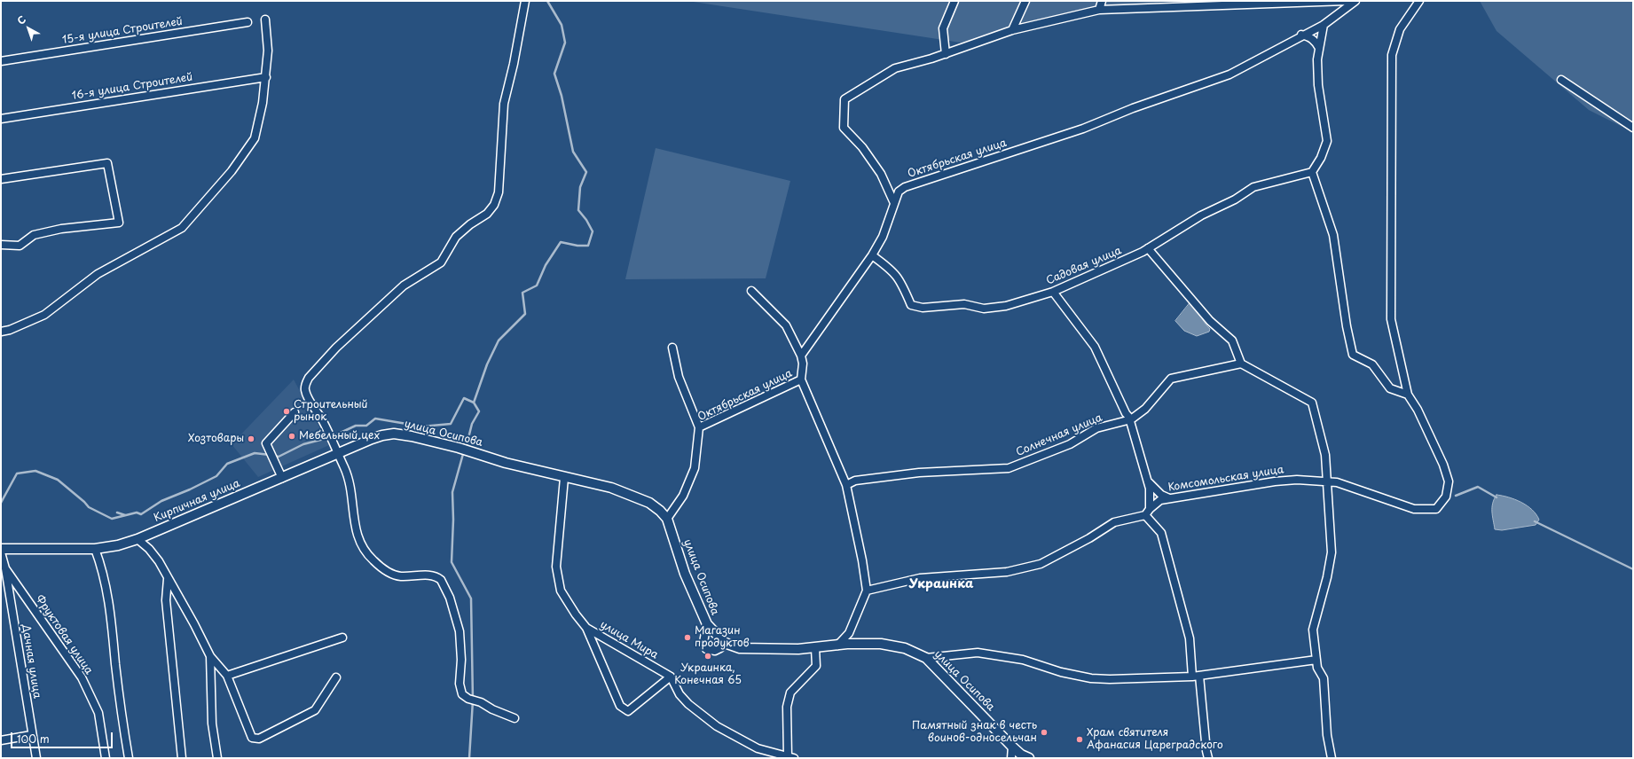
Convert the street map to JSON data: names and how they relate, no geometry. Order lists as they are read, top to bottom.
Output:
{
  "streets": {
    "main road": ["улица Осипова", "Кирпичная улица"],
    "street": [
      "15-я улица Строителей",
      "16-я улица Строителей",
      "Октябрьская улица",
      "Садовая улица",
      "Солнечная улица",
      "Комсомольская улица",
      "Фруктовая улица",
      "улица Мира",
      "Дачная улица"
    ]
  },
  "crossings": [
    ["Октябрьская улица", "Садовая улица"],
    ["Октябрьская улица", "улица Осипова"],
    ["улица Осипова", "Кирпичная улица"],
    ["улица Осипова", "улица Мира"],
    ["Фруктовая улица", "Дачная улица"]
  ],
  "districts": ["Украинка"],
  "places": [
    "Строительный рынок",
    "Мебельный цех",
    "Хозтовары",
    "Магазин продуктов",
    "Украинка, Конечная 65",
    "Памятный знак в честь воинов-односельчан",
    "Храм святителя Афанасия Цареградского"
  ],
  "scale_bar": "100 m",
  "north": "top left"
}
